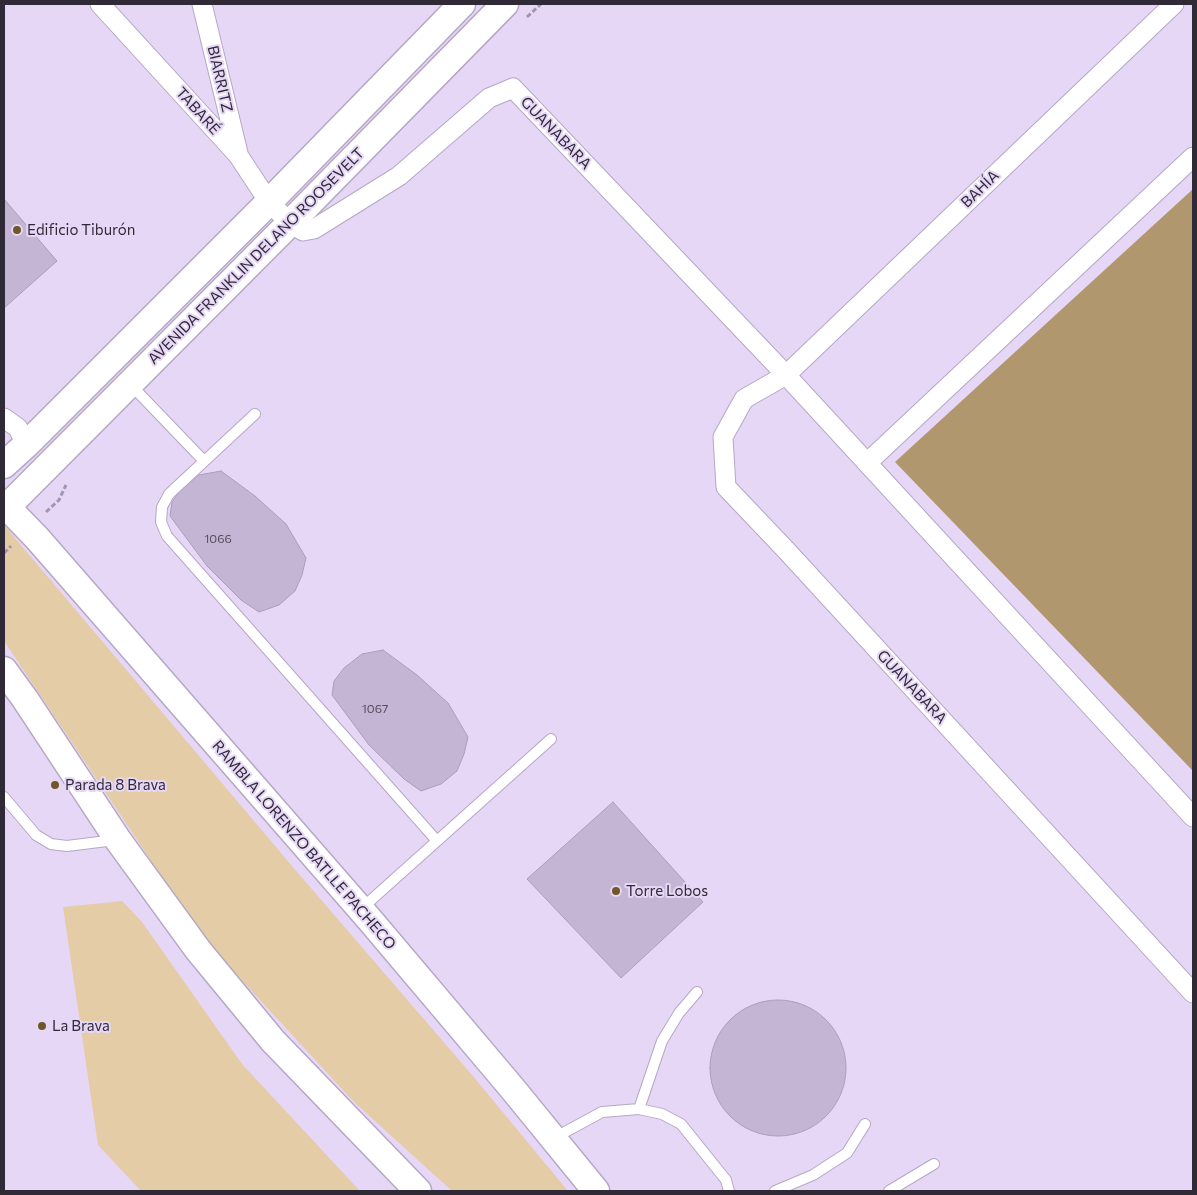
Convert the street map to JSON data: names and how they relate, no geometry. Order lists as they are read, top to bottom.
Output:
{
  "streets": {
    "main road": ["AVENIDA FRANKLIN DELANO ROOSEVELT", "RAMBLA LORENZO BATLLE PACHECO"],
    "street": [
      "BIARRITZ",
      "TABARÉ",
      "GUANABARA",
      "BAHÍA"
    ]
  },
  "crossings": [
    ["BIARRITZ", "TABARÉ"],
    ["TABARÉ", "GUANABARA"],
    ["TABARÉ", "AVENIDA FRANKLIN DELANO ROOSEVELT"],
    ["GUANABARA", "BAHÍA"],
    ["GUANABARA", "AVENIDA FRANKLIN DELANO ROOSEVELT"],
    ["AVENIDA FRANKLIN DELANO ROOSEVELT", "RAMBLA LORENZO BATLLE PACHECO"]
  ],
  "places": [
    "Edificio Tiburón",
    "Parada 8 Brava",
    "Torre Lobos",
    "La Brava"
  ],
  "house_numbers": ["1066", "1067"]
}
